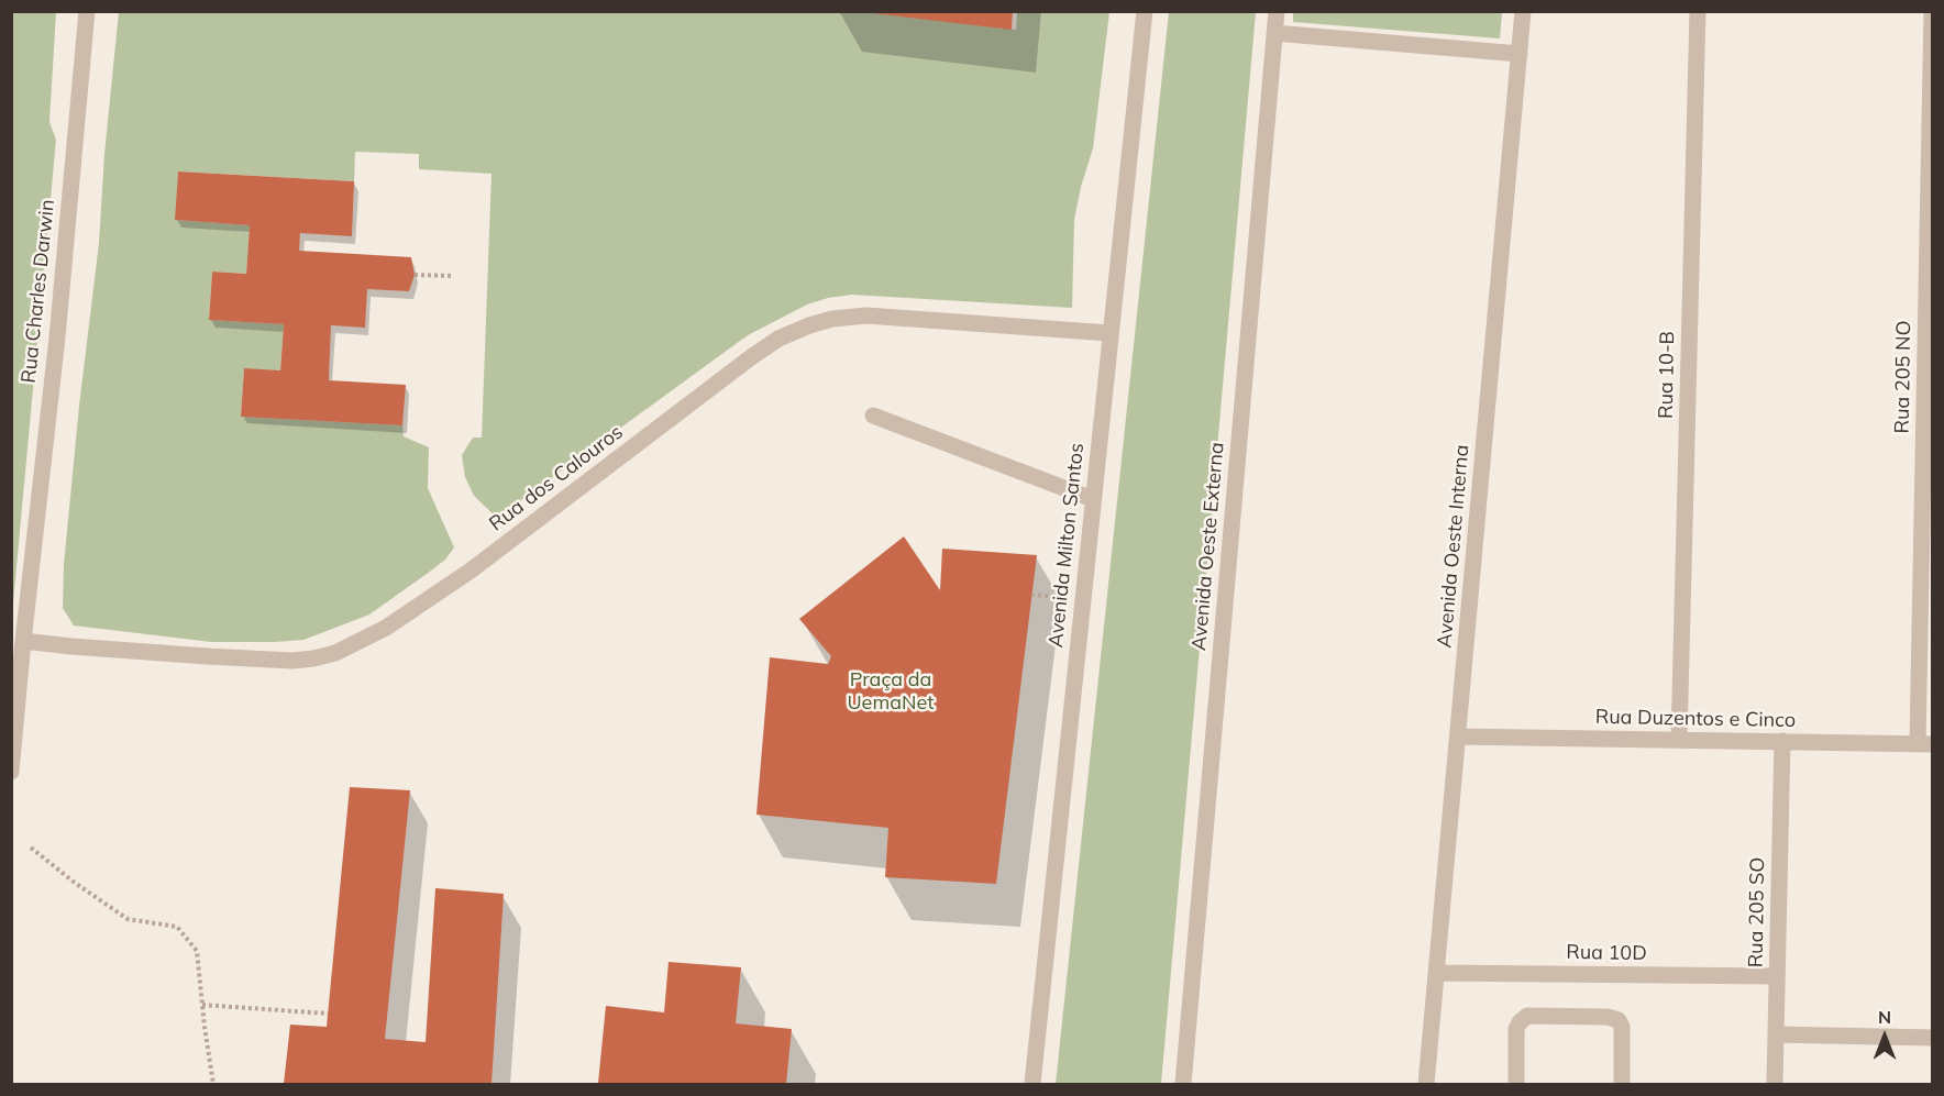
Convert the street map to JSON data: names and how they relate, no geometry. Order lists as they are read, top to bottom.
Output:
{
  "streets": {
    "street": [
      "Rua Charles Darwin",
      "Rua 10-B",
      "Rua 205 NO",
      "Rua dos Calouros",
      "Avenida Milton Santos",
      "Avenida Oeste Externa",
      "Avenida Oeste Interna",
      "Rua Duzentos e Cinco",
      "Rua 205 SO",
      "Rua 10D"
    ]
  },
  "crossings": [
    ["Rua Charles Darwin", "Rua dos Calouros"],
    ["Rua 10-B", "Rua Duzentos e Cinco"],
    ["Rua 205 NO", "Rua Duzentos e Cinco"],
    ["Rua dos Calouros", "Avenida Milton Santos"],
    ["Avenida Oeste Interna", "Rua Duzentos e Cinco"],
    ["Avenida Oeste Interna", "Rua 10D"],
    ["Rua Duzentos e Cinco", "Rua 205 SO"],
    ["Rua 205 SO", "Rua 10D"]
  ],
  "parks": ["Praça da UemaNet"],
  "north": "top"
}
